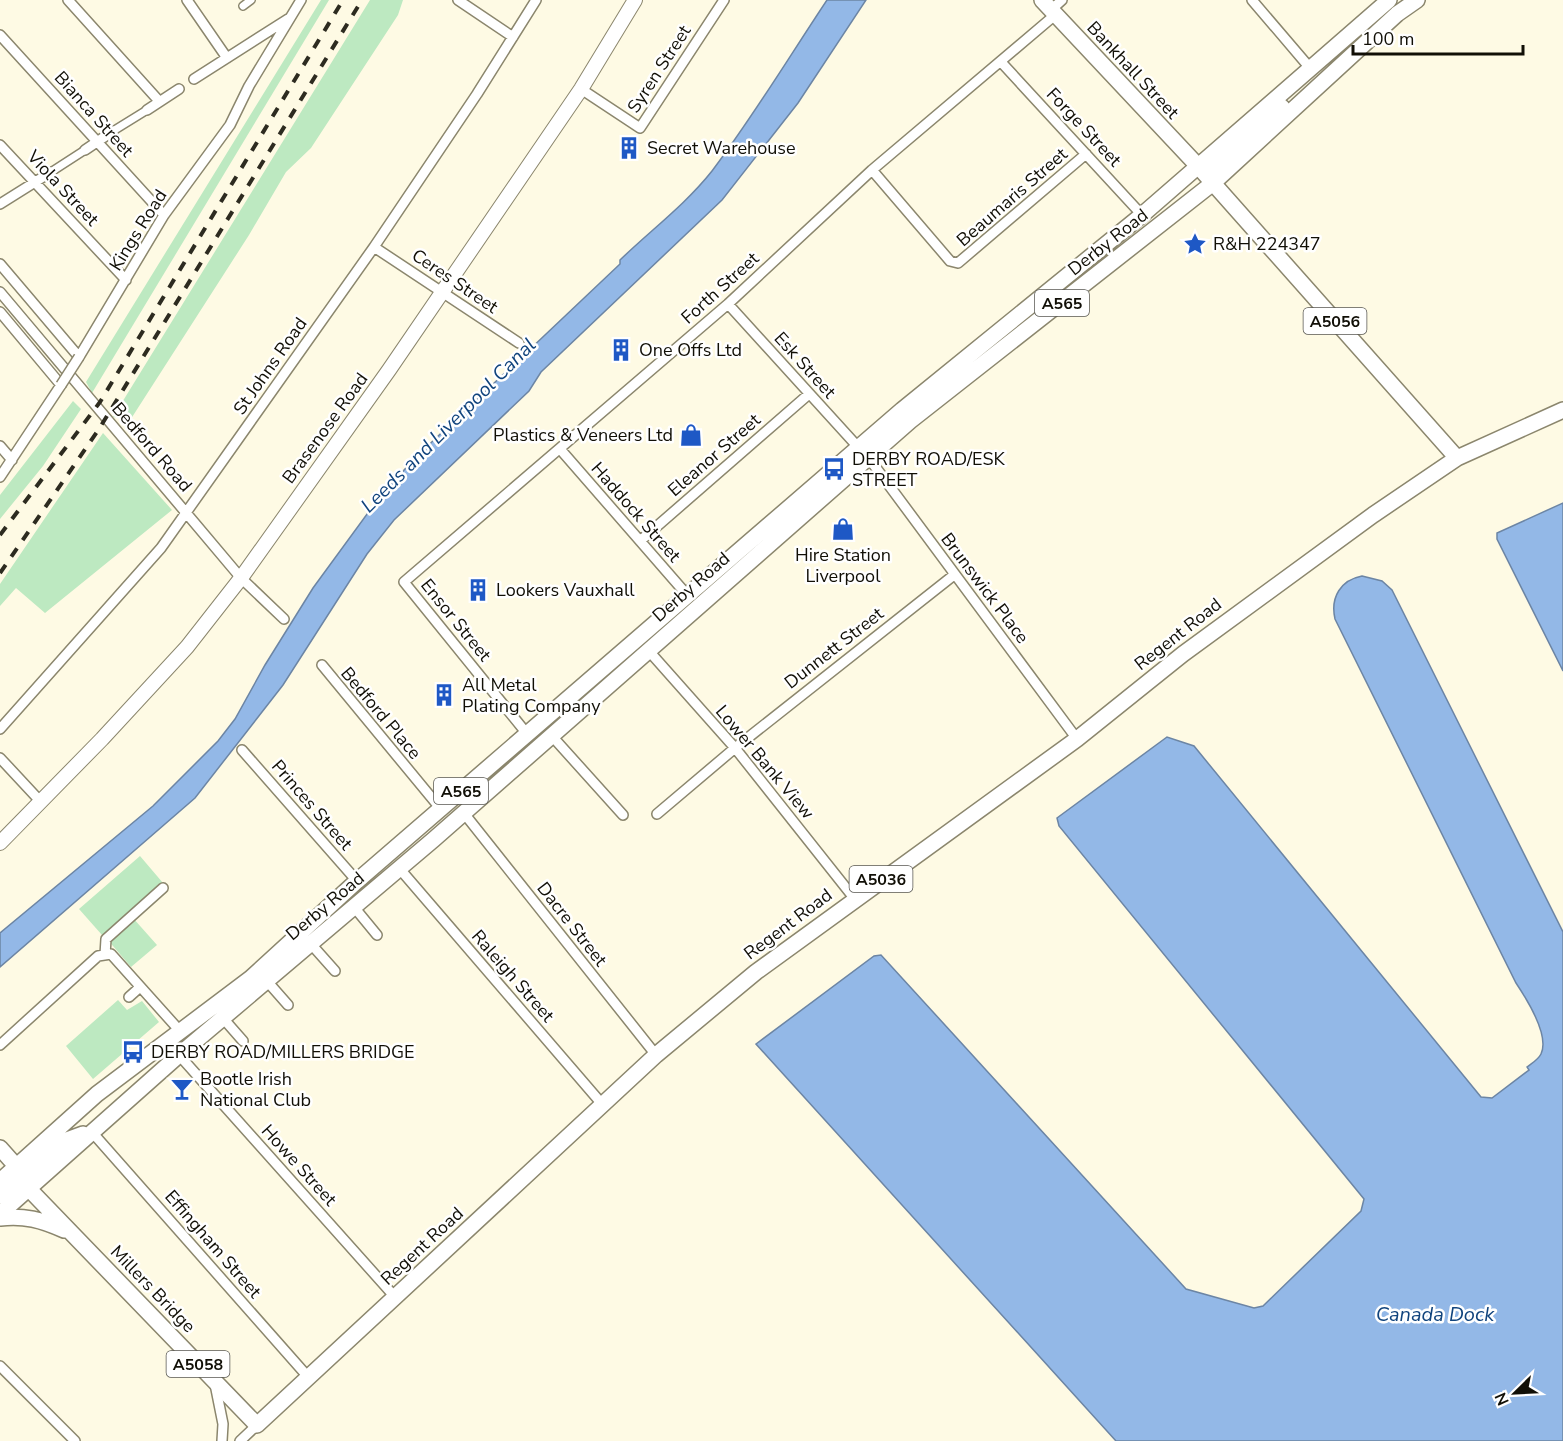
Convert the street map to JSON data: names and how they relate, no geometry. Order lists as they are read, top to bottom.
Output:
{
  "streets": {
    "main road": [
      "Bankhall Street",
      "Derby Road",
      "A565",
      "A5056",
      "Brasenose Road",
      "Regent Road",
      "A5036",
      "Millers Bridge",
      "A5058"
    ],
    "street": [
      "Syren Street",
      "Bianca Street",
      "Forge Street",
      "Viola Street",
      "Beaumaris Street",
      "Kings Road",
      "Ceres Street",
      "Forth Street",
      "Esk Street",
      "St Johns Road",
      "Bedford Road",
      "Eleanor Street",
      "Haddock Street",
      "Brunswick Place",
      "Ensor Street",
      "Dunnett Street",
      "Bedford Place",
      "Lower Bank View",
      "Princes Street",
      "Dacre Street",
      "Raleigh Street",
      "Howe Street",
      "Effingham Street"
    ]
  },
  "crossings": [
    ["Syren Street", "Brasenose Road"],
    ["Bankhall Street", "Derby Road"],
    ["Bankhall Street", "Forth Street"],
    ["Bankhall Street", "A5056"],
    ["Bianca Street", "Kings Road"],
    ["Forge Street", "Beaumaris Street"],
    ["Forge Street", "Derby Road"],
    ["Forge Street", "Forth Street"],
    ["Viola Street", "Kings Road"],
    ["Beaumaris Street", "Forth Street"],
    ["Derby Road", "A5056"],
    ["Derby Road", "Esk Street"],
    ["Derby Road", "Haddock Street"],
    ["Derby Road", "Brunswick Place"],
    ["Derby Road", "Ensor Street"],
    ["Derby Road", "Bedford Place"],
    ["Derby Road", "Lower Bank View"],
    ["Derby Road", "Princes Street"],
    ["Derby Road", "Dacre Street"],
    ["Derby Road", "Raleigh Street"],
    ["Derby Road", "Howe Street"],
    ["Derby Road", "Effingham Street"],
    ["Derby Road", "Millers Bridge"],
    ["Ceres Street", "St Johns Road"],
    ["Ceres Street", "Brasenose Road"],
    ["Forth Street", "Esk Street"],
    ["Forth Street", "Haddock Street"],
    ["Forth Street", "Ensor Street"],
    ["A5056", "Regent Road"],
    ["Esk Street", "Eleanor Street"],
    ["Esk Street", "Brunswick Place"],
    ["St Johns Road", "Bedford Road"],
    ["Brasenose Road", "Bedford Road"],
    ["Eleanor Street", "Haddock Street"],
    ["Brunswick Place", "Regent Road"],
    ["Brunswick Place", "Dunnett Street"],
    ["Regent Road", "Lower Bank View"],
    ["Regent Road", "Dacre Street"],
    ["Regent Road", "Raleigh Street"],
    ["Regent Road", "Howe Street"],
    ["Regent Road", "Effingham Street"],
    ["Regent Road", "Millers Bridge"],
    ["Dunnett Street", "Lower Bank View"]
  ],
  "water": ["Leeds and Liverpool Canal", "Canada Dock"],
  "places": {
    "building": [
      "Secret Warehouse",
      "One Offs Ltd",
      "Lookers Vauxhall",
      "All Metal Plating Company"
    ],
    "place": ["R&H 224347"],
    "shop": ["Plastics & Veneers Ltd", "Hire Station Liverpool"],
    "bus stop": ["DERBY ROAD/ESK STREET", "DERBY ROAD/MILLERS BRIDGE"],
    "bar": ["Bootle Irish National Club"]
  },
  "scale_bar": "100 m",
  "north": "bottom left"
}
